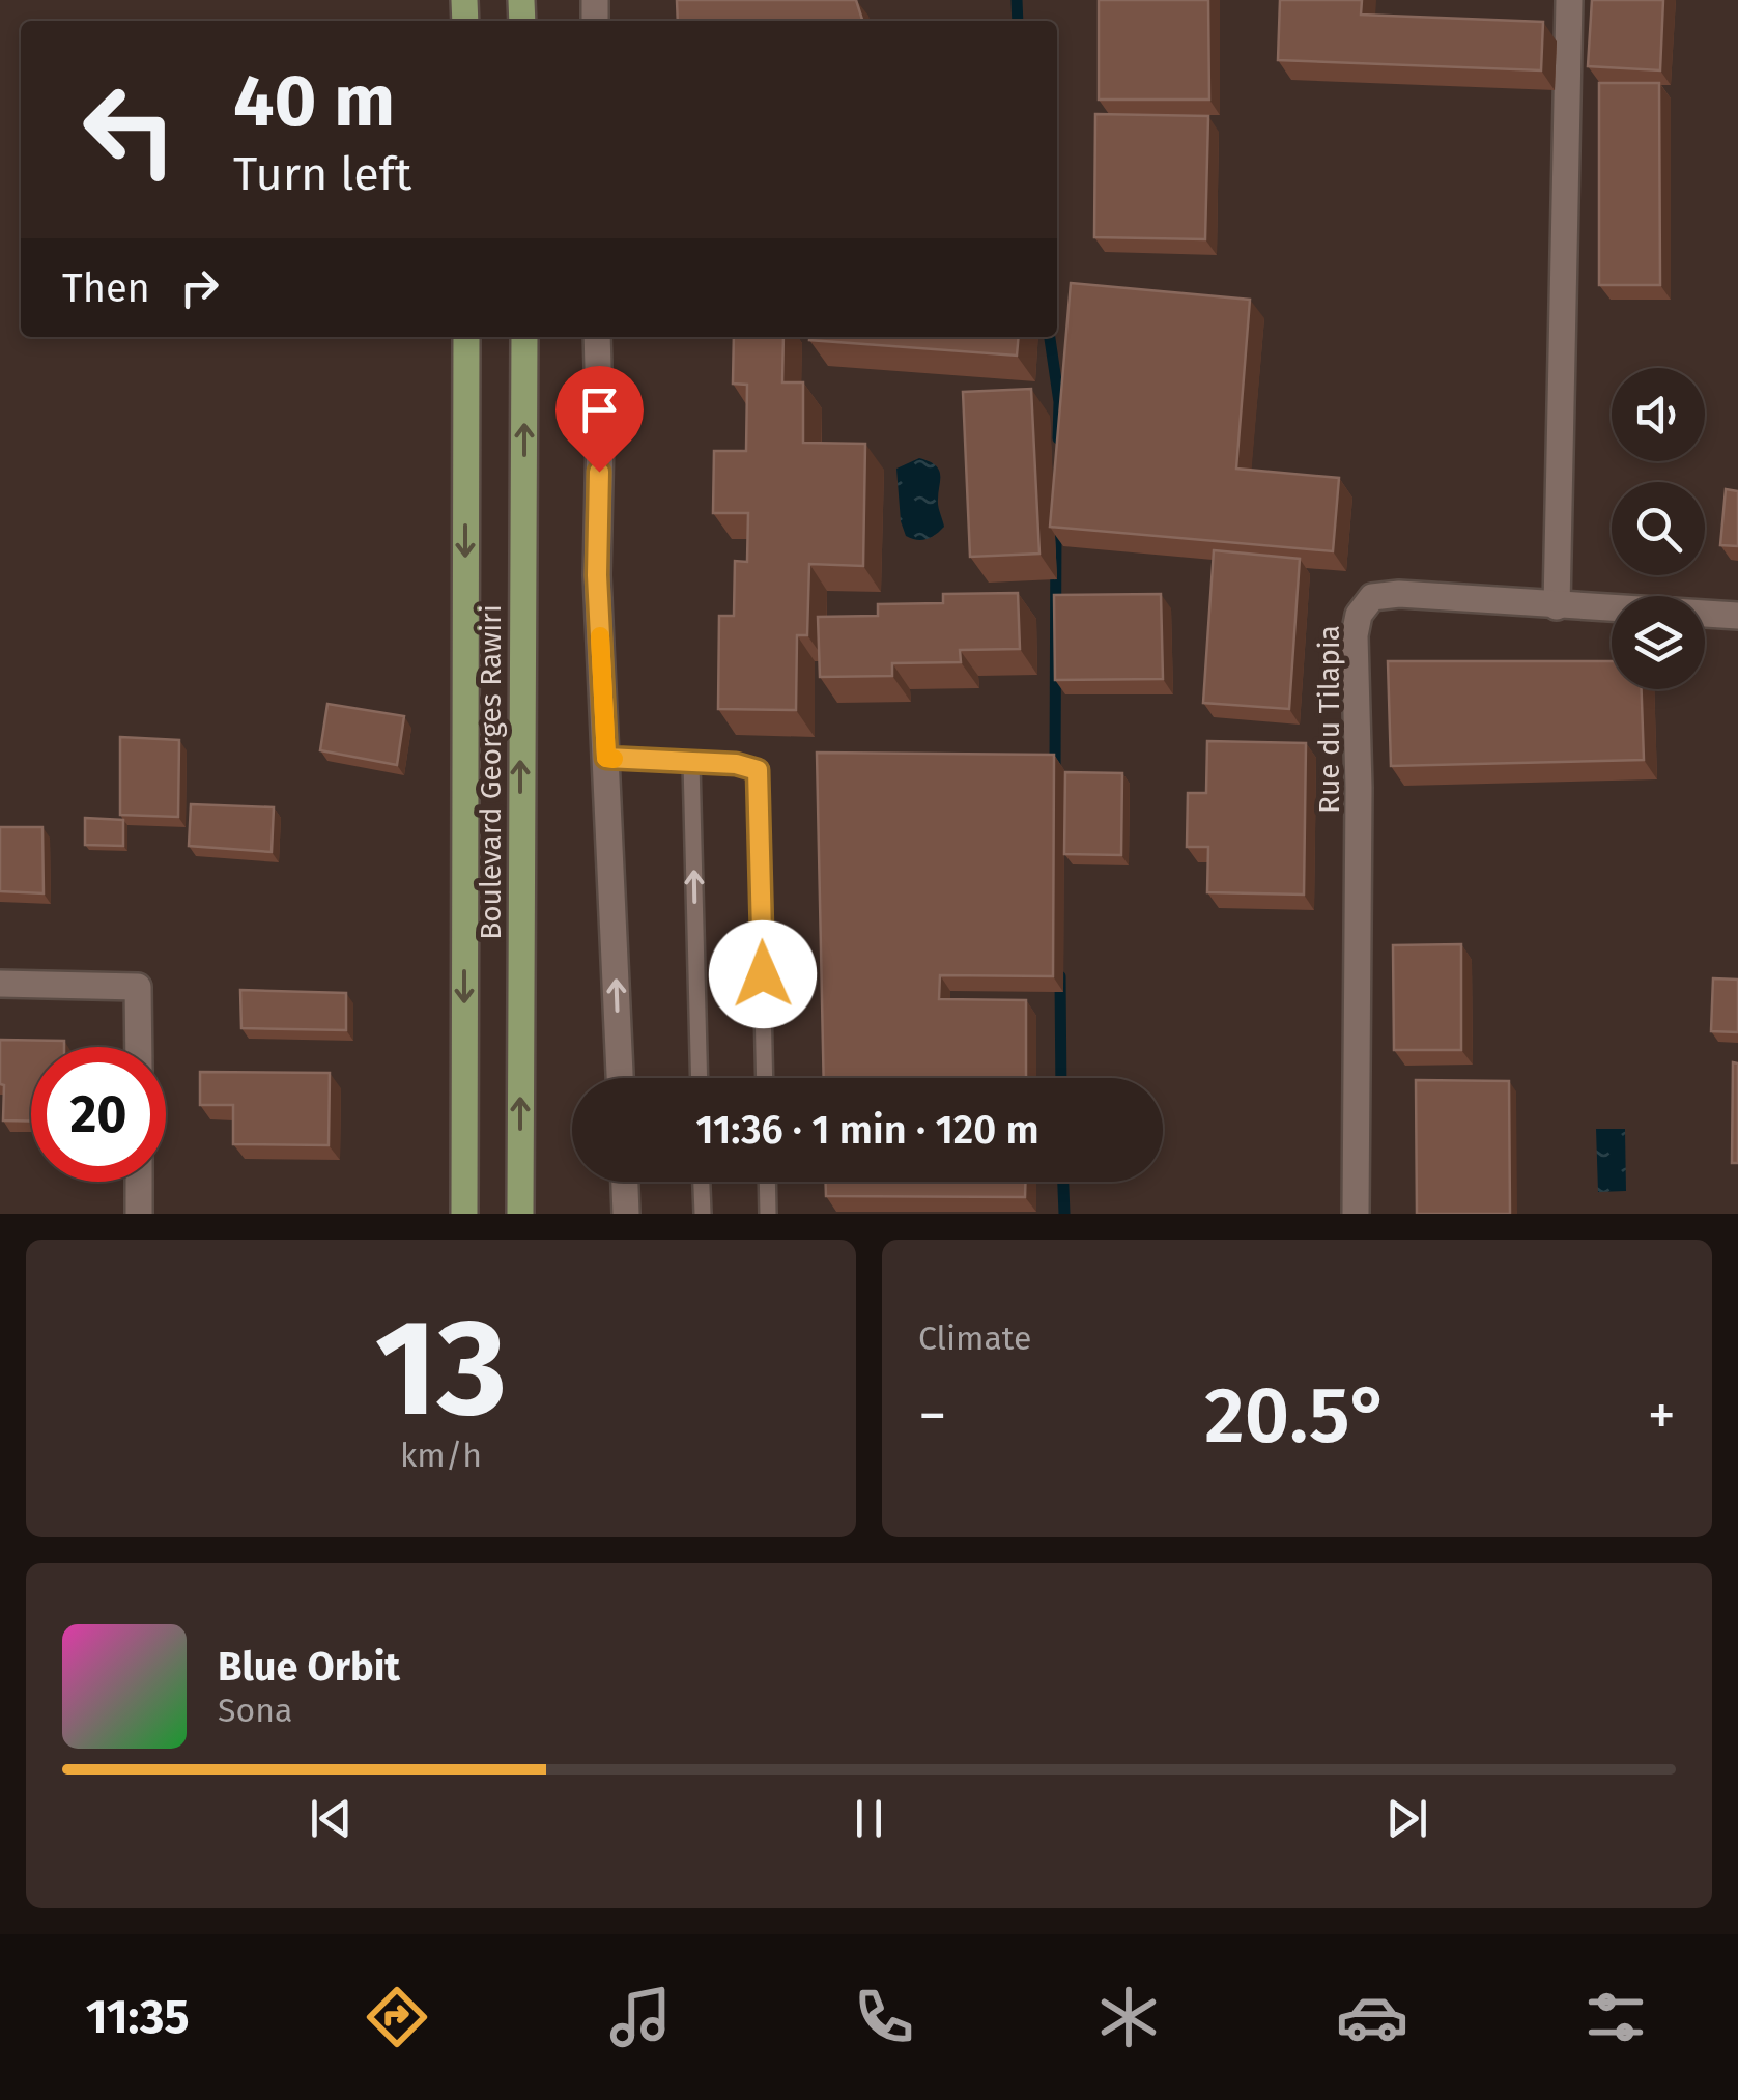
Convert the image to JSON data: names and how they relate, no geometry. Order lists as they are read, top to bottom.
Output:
{
  "streets": {
    "main road": ["Boulevard Georges Rawiri"],
    "street": ["Rue du Tilapia"]
  },
  "page": {
    "turn": ["40 m", "Turn left"],
    "then": "Then",
    "limit": "20",
    "trip": "11:36 · 1 min · 120 m",
    "tile": [
      ["13", "km/h"],
      "Climate"
    ],
    "heat": ["−", "20.5°", "+"],
    "song": ["Blue Orbit", "Sona"],
    "tabs": "11:35"
  }
}
